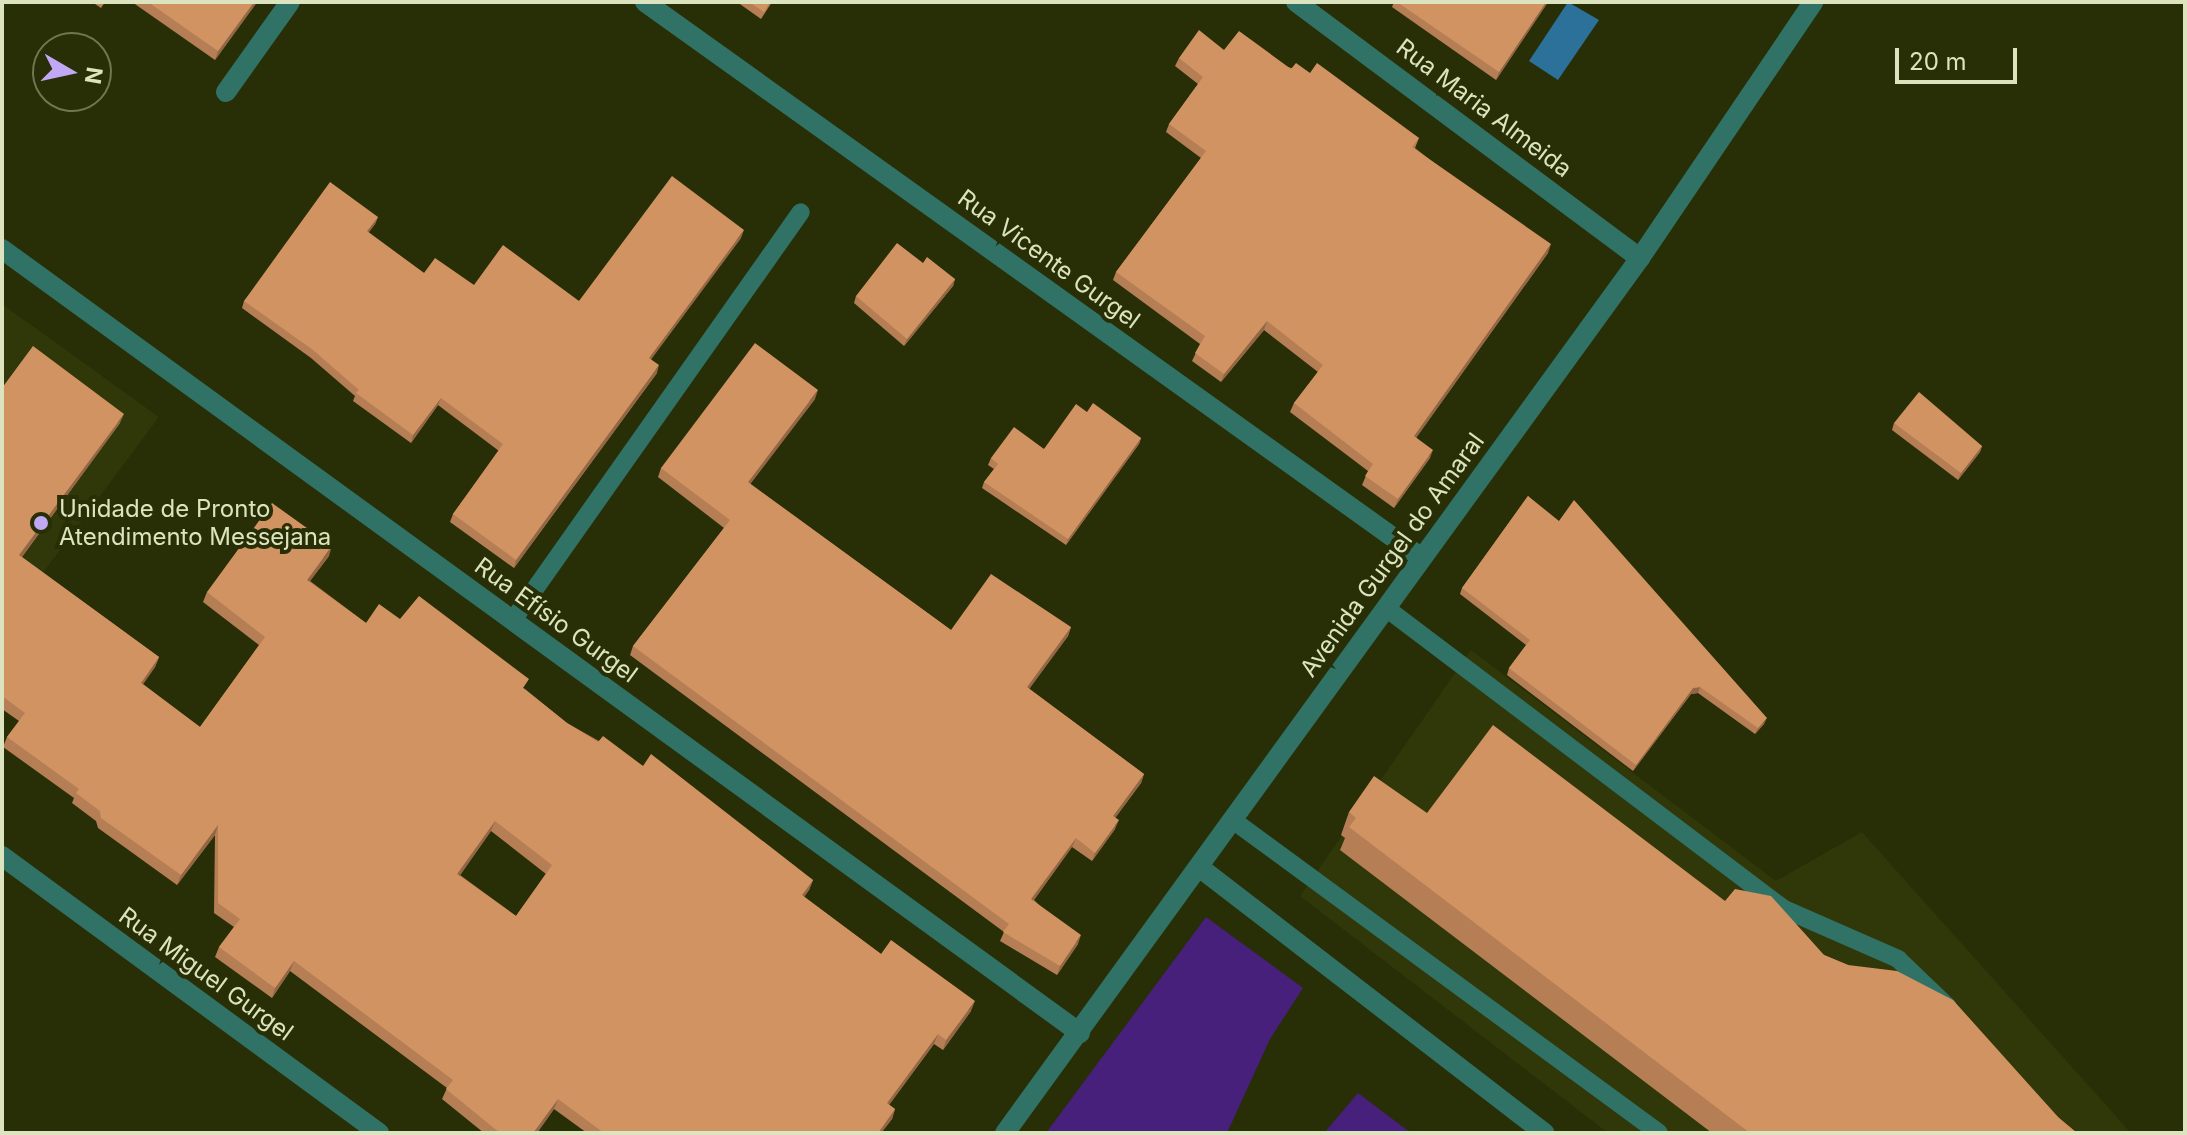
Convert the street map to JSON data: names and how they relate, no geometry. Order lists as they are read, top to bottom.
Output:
{
  "streets": {
    "street": [
      "Rua Maria Almeida",
      "Rua Vicente Gurgel",
      "Avenida Gurgel do Amaral",
      "Rua Efísio Gurgel",
      "Rua Miguel Gurgel"
    ]
  },
  "crossings": [
    ["Rua Maria Almeida", "Avenida Gurgel do Amaral"],
    ["Rua Vicente Gurgel", "Avenida Gurgel do Amaral"],
    ["Avenida Gurgel do Amaral", "Rua Efísio Gurgel"]
  ],
  "places": ["Unidade de Pronto Atendimento Messejana"],
  "scale_bar": "20 m",
  "north": "right"
}
